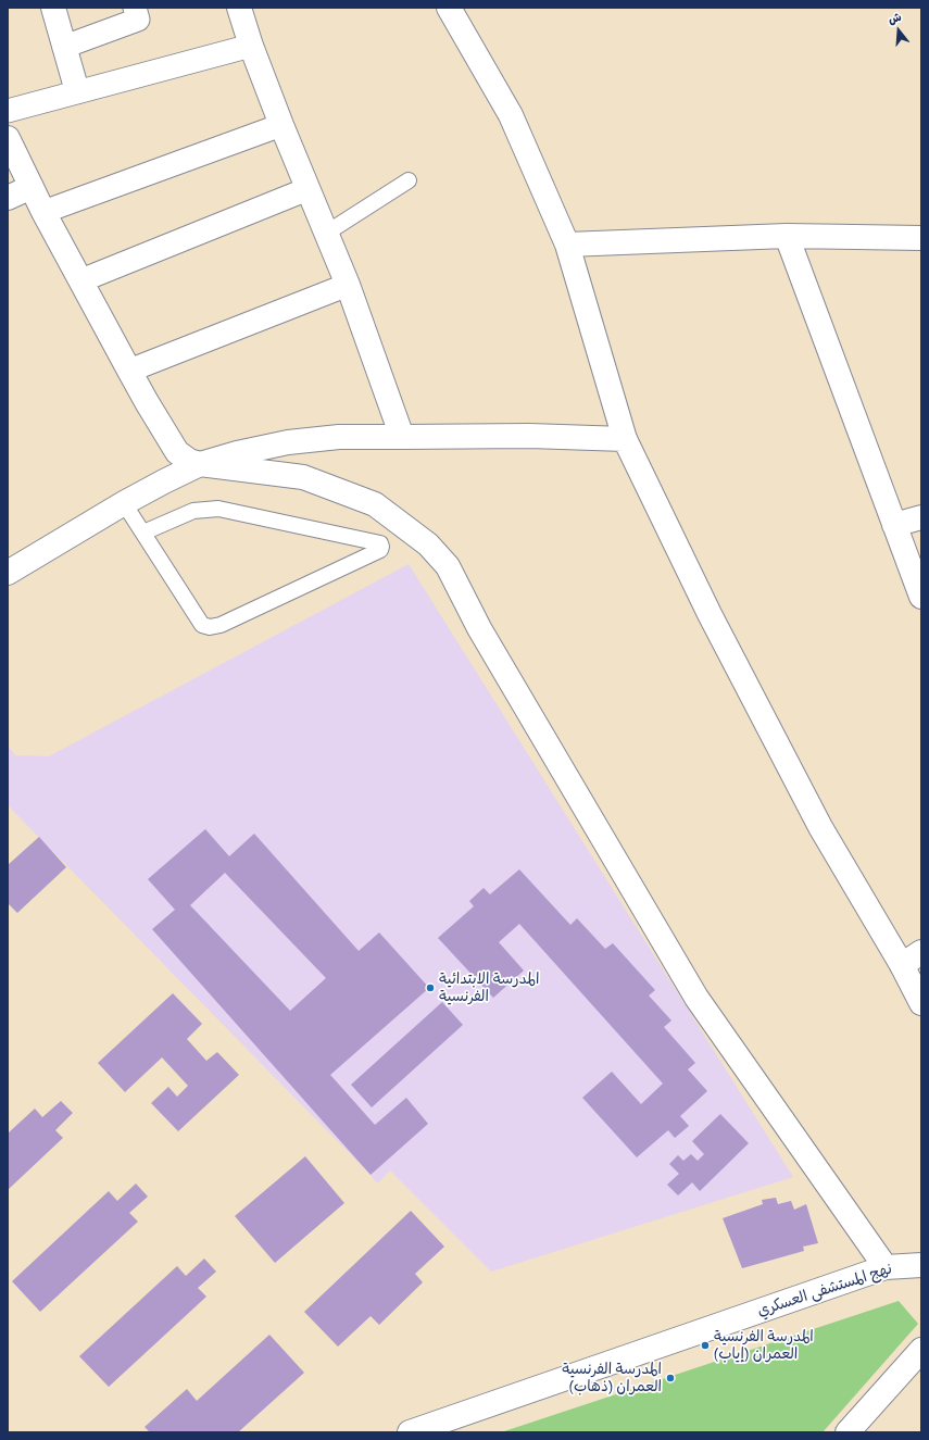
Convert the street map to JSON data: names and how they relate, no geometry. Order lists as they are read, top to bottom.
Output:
{
  "streets": {
    "street": ["نهج المستشفى العسكري"]
  },
  "places": ["المدرسة الابتدائية الفرنسية", "المدرسة الفرنسية العمران (إياب)", "المدرسة الفرنسية العمران (ذهاب)"],
  "north": "top"
}
